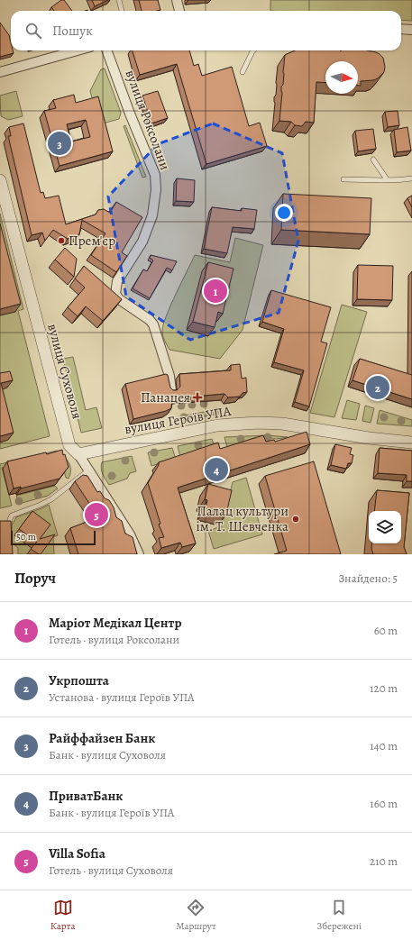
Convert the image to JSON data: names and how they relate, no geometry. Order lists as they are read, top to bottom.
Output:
{
  "streets": {
    "street": ["вулиця Роксолани", "вулиця Суховоля", "вулиця Героїв УПА"]
  },
  "crossings": [
    ["вулиця Суховоля", "вулиця Героїв УПА"]
  ],
  "places": {
    "other": ["Прем'єр", "Палац культури ім. Т. Шевченка"],
    "health": ["Панацея"]
  },
  "scale_bar": "50 m",
  "north": "right",
  "page": {
    "search": "Пошук",
    "pins": [
      "3",
      "1",
      "2",
      "4",
      "5"
    ],
    "scale": "50 m",
    "heading": ["Поруч", "Знайдено: 5"],
    "list": [
      {
        "mark": "1",
        "name": "Маріот Медікал Центр",
        "note": "Готель · вулиця Роксолани",
        "value": "60 m"
      },
      {
        "mark": "2",
        "name": "Укрпошта",
        "note": "Установа · вулиця Героїв УПА",
        "value": "120 m"
      },
      {
        "mark": "3",
        "name": "Райффайзен Банк",
        "note": "Банк · вулиця Суховоля",
        "value": "140 m"
      },
      {
        "mark": "4",
        "name": "ПриватБанк",
        "note": "Банк · вулиця Героїв УПА",
        "value": "160 m"
      },
      {
        "mark": "5",
        "name": "Villa Sofia",
        "note": "Готель · вулиця Суховоля",
        "value": "210 m"
      }
    ],
    "nav": ["Карта", "Маршрут", "Збережені"]
  }
}
